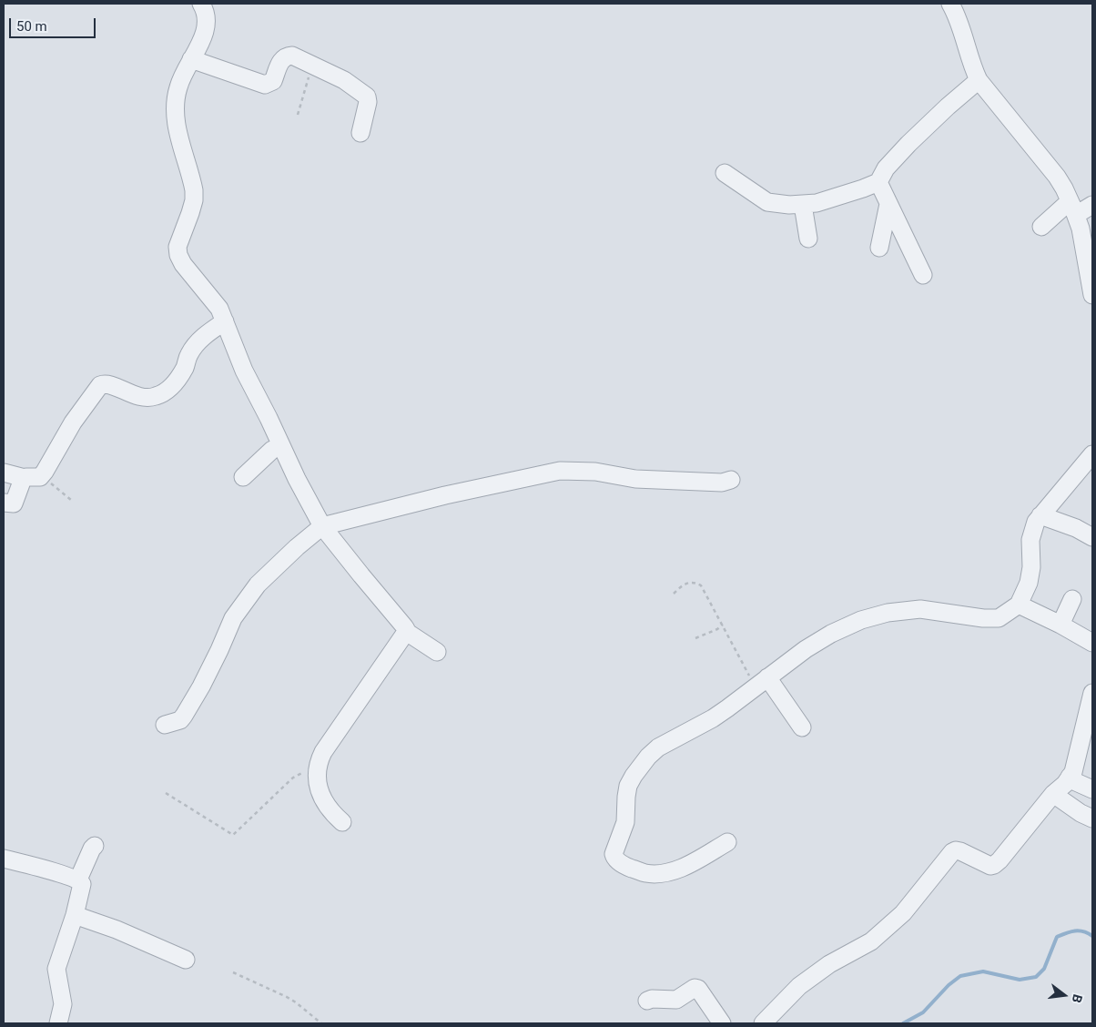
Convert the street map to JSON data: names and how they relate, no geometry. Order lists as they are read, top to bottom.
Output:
{
  "scale_bar": "50 m",
  "north": "right"
}
